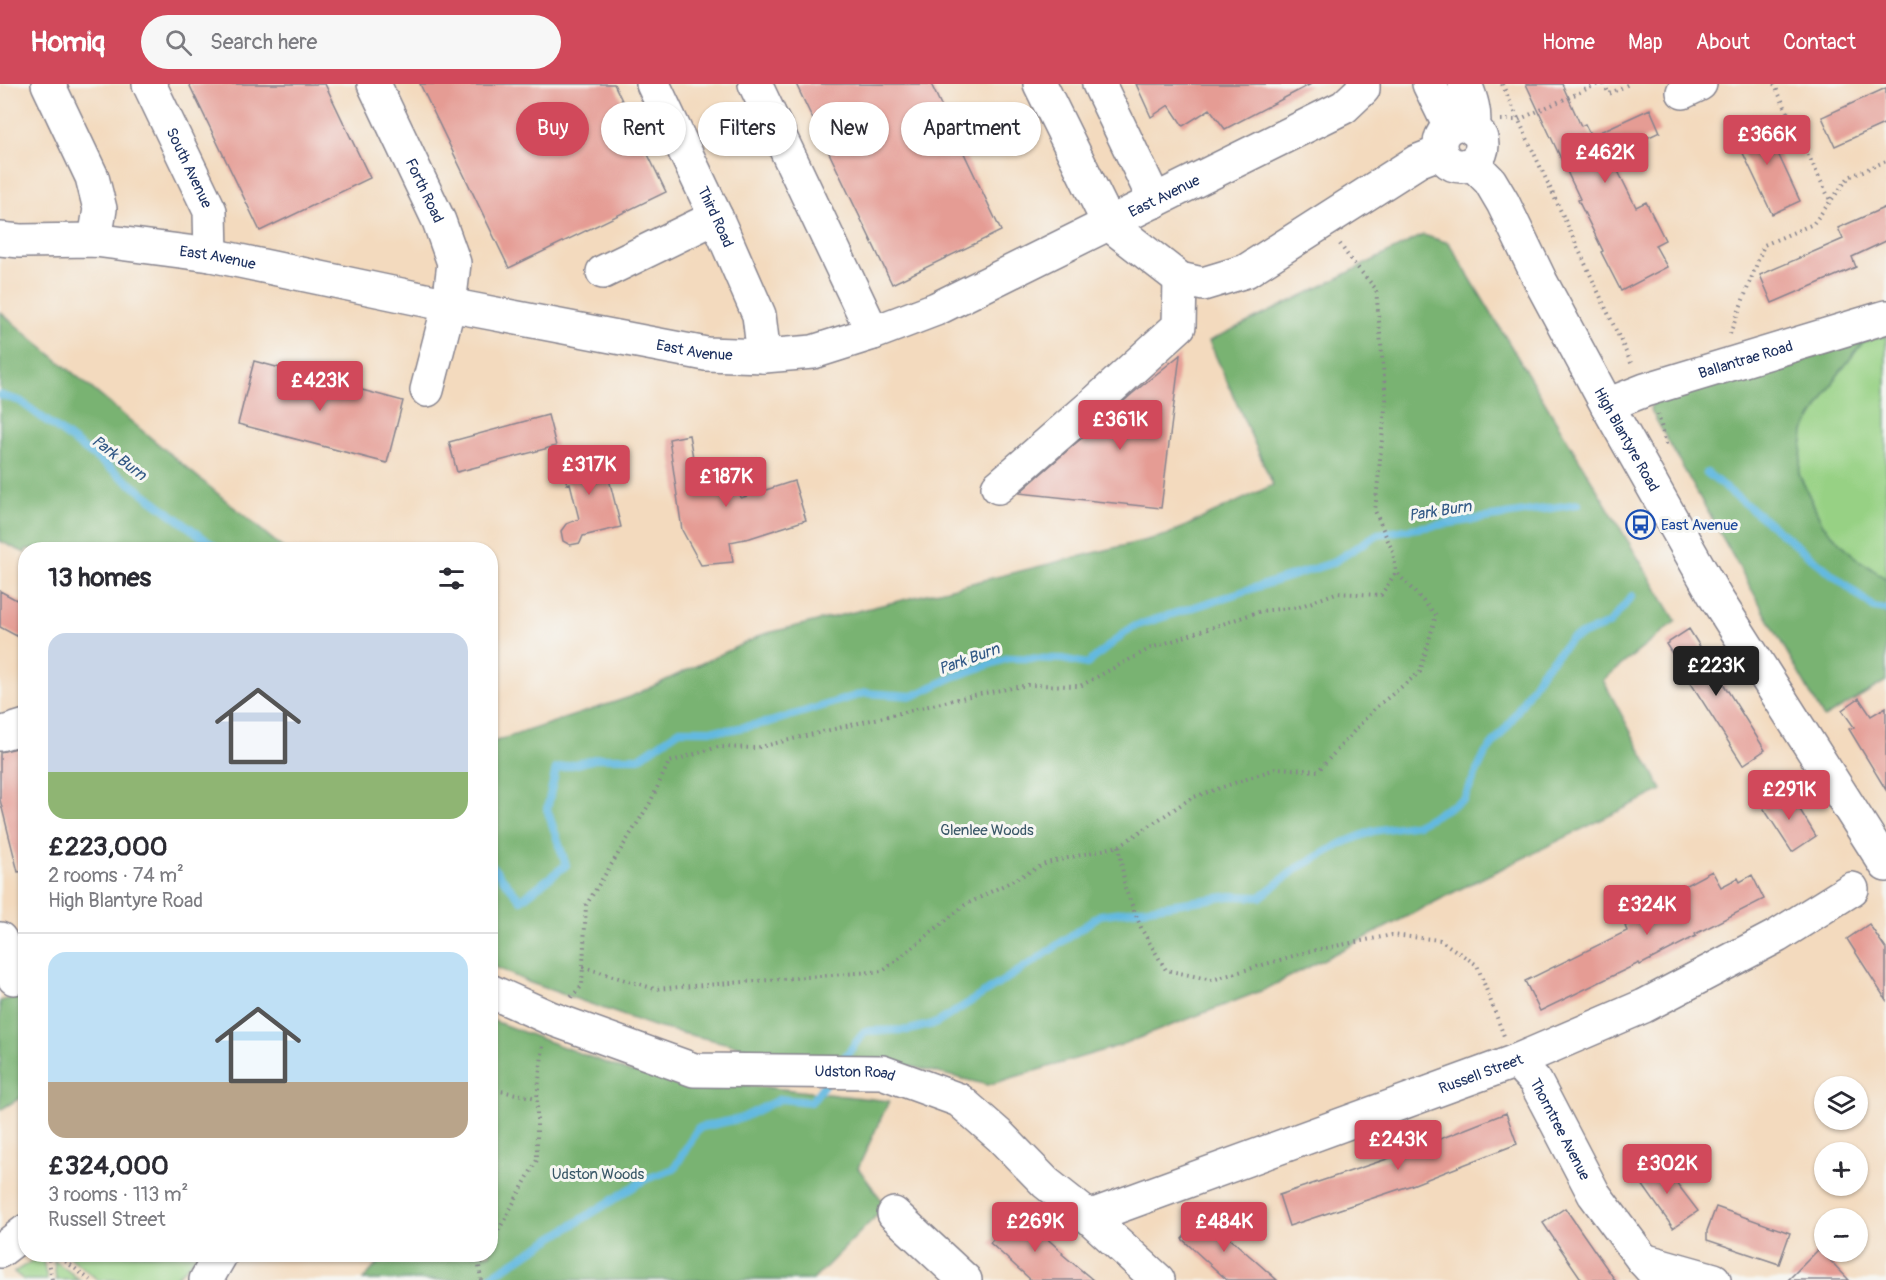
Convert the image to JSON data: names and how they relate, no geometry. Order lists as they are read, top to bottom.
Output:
{
  "streets": {
    "street": [
      "South Avenue",
      "Forth Road",
      "East Avenue",
      "Third Road",
      "Ballantrae Road",
      "High Blantyre Road",
      "Russell Street",
      "Udston Road",
      "Thorntree Avenue"
    ]
  },
  "crossings": [
    ["South Avenue", "East Avenue"],
    ["Forth Road", "East Avenue"],
    ["East Avenue", "Third Road"],
    ["Ballantrae Road", "High Blantyre Road"],
    ["Russell Street", "Udston Road"],
    ["Russell Street", "Thorntree Avenue"]
  ],
  "water": ["Park Burn"],
  "parks": ["Glenlee Woods", "Udston Woods"],
  "places": {
    "bus stop": ["East Avenue"]
  },
  "page": {
    "header": "Homiq",
    "search": "Search here",
    "nav": [
      "Home",
      "Map",
      "About",
      "Contact"
    ],
    "chip": [
      "Buy",
      "Rent",
      "Filters",
      "New",
      "Apartment"
    ],
    "price": [
      "£366K",
      "£462K",
      "£423K",
      "£361K",
      "£317K",
      "£187K",
      "£223K",
      "£291K",
      "£324K",
      "£243K",
      "£302K",
      "£269K",
      "£484K"
    ],
    "heading": "13 homes",
    "list": [
      {
        "name": "£223,000",
        "note": "2 rooms · 74 m² · High Blantyre Road"
      },
      {
        "name": "£324,000",
        "note": "3 rooms · 113 m² · Russell Street"
      }
    ],
    "map_buttons": ["+", "−"]
  }
}
